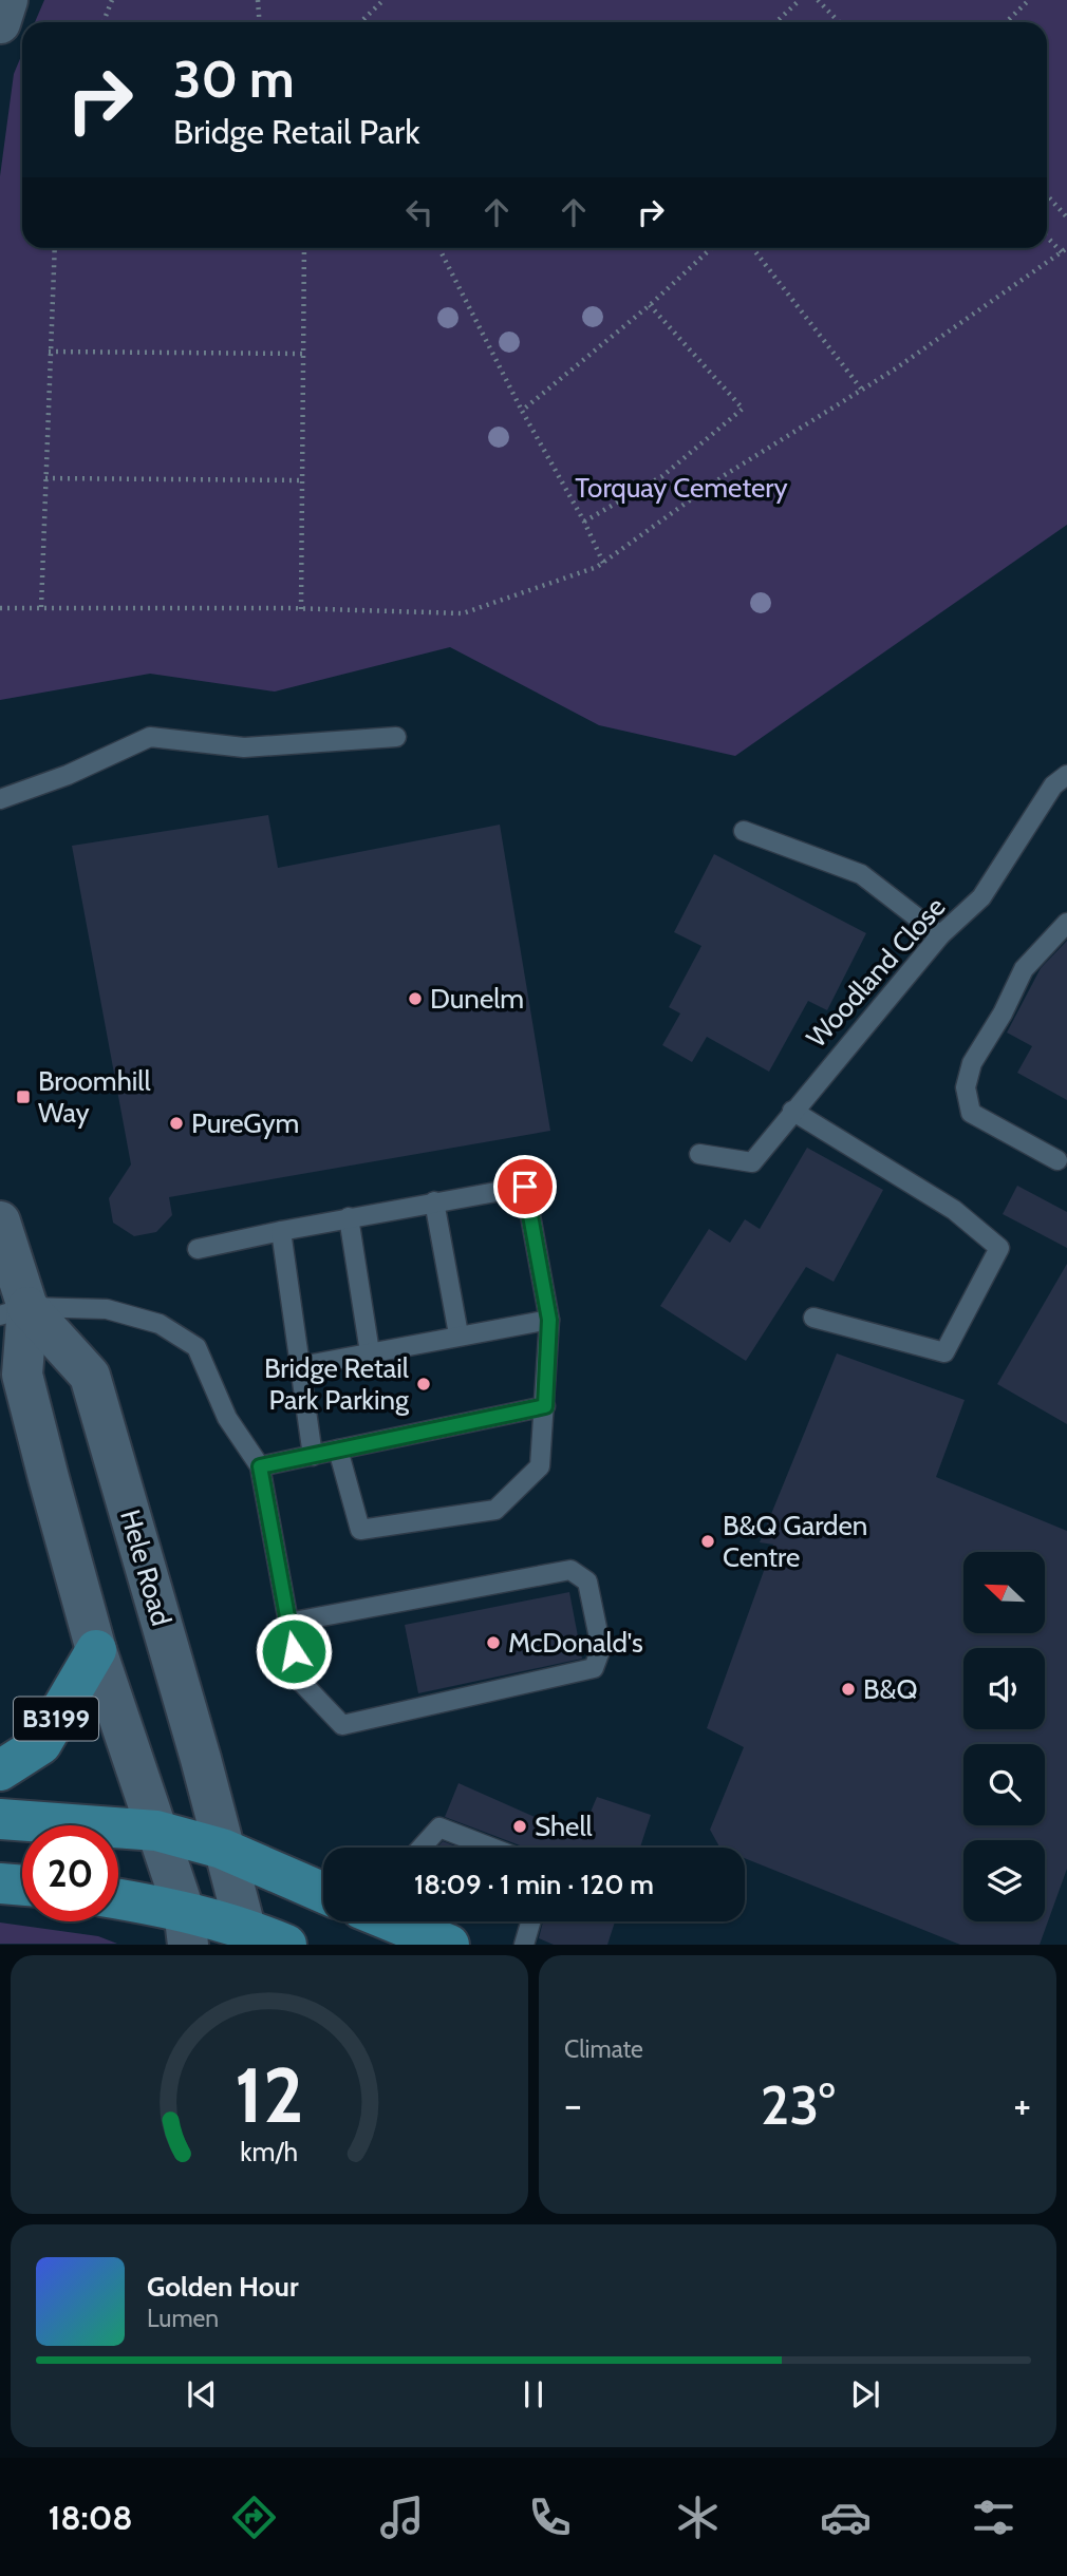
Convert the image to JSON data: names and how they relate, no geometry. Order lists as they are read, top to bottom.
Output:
{
  "streets": {
    "main road": ["Hele Road", "B3199"],
    "lane": ["Woodland Close"]
  },
  "crossings": [
    ["Hele Road", "B3199"]
  ],
  "parks": ["Torquay Cemetery"],
  "places": {
    "other": [
      "Dunelm",
      "PureGym",
      "Bridge Retail Park Parking",
      "B&Q Garden Centre",
      "McDonald's",
      "B&Q",
      "Shell"
    ],
    "transit": ["Broomhill Way"]
  },
  "north": "top left",
  "page": {
    "turn": ["30 m", "Bridge Retail Park"],
    "limit": "20",
    "trip": "18:09 · 1 min · 120 m",
    "tile": "Climate",
    "heat": ["−", "23°", "+"],
    "song": ["Golden Hour", "Lumen"],
    "tabs": "18:08",
    "gauge": ["12", "km/h"]
  }
}
